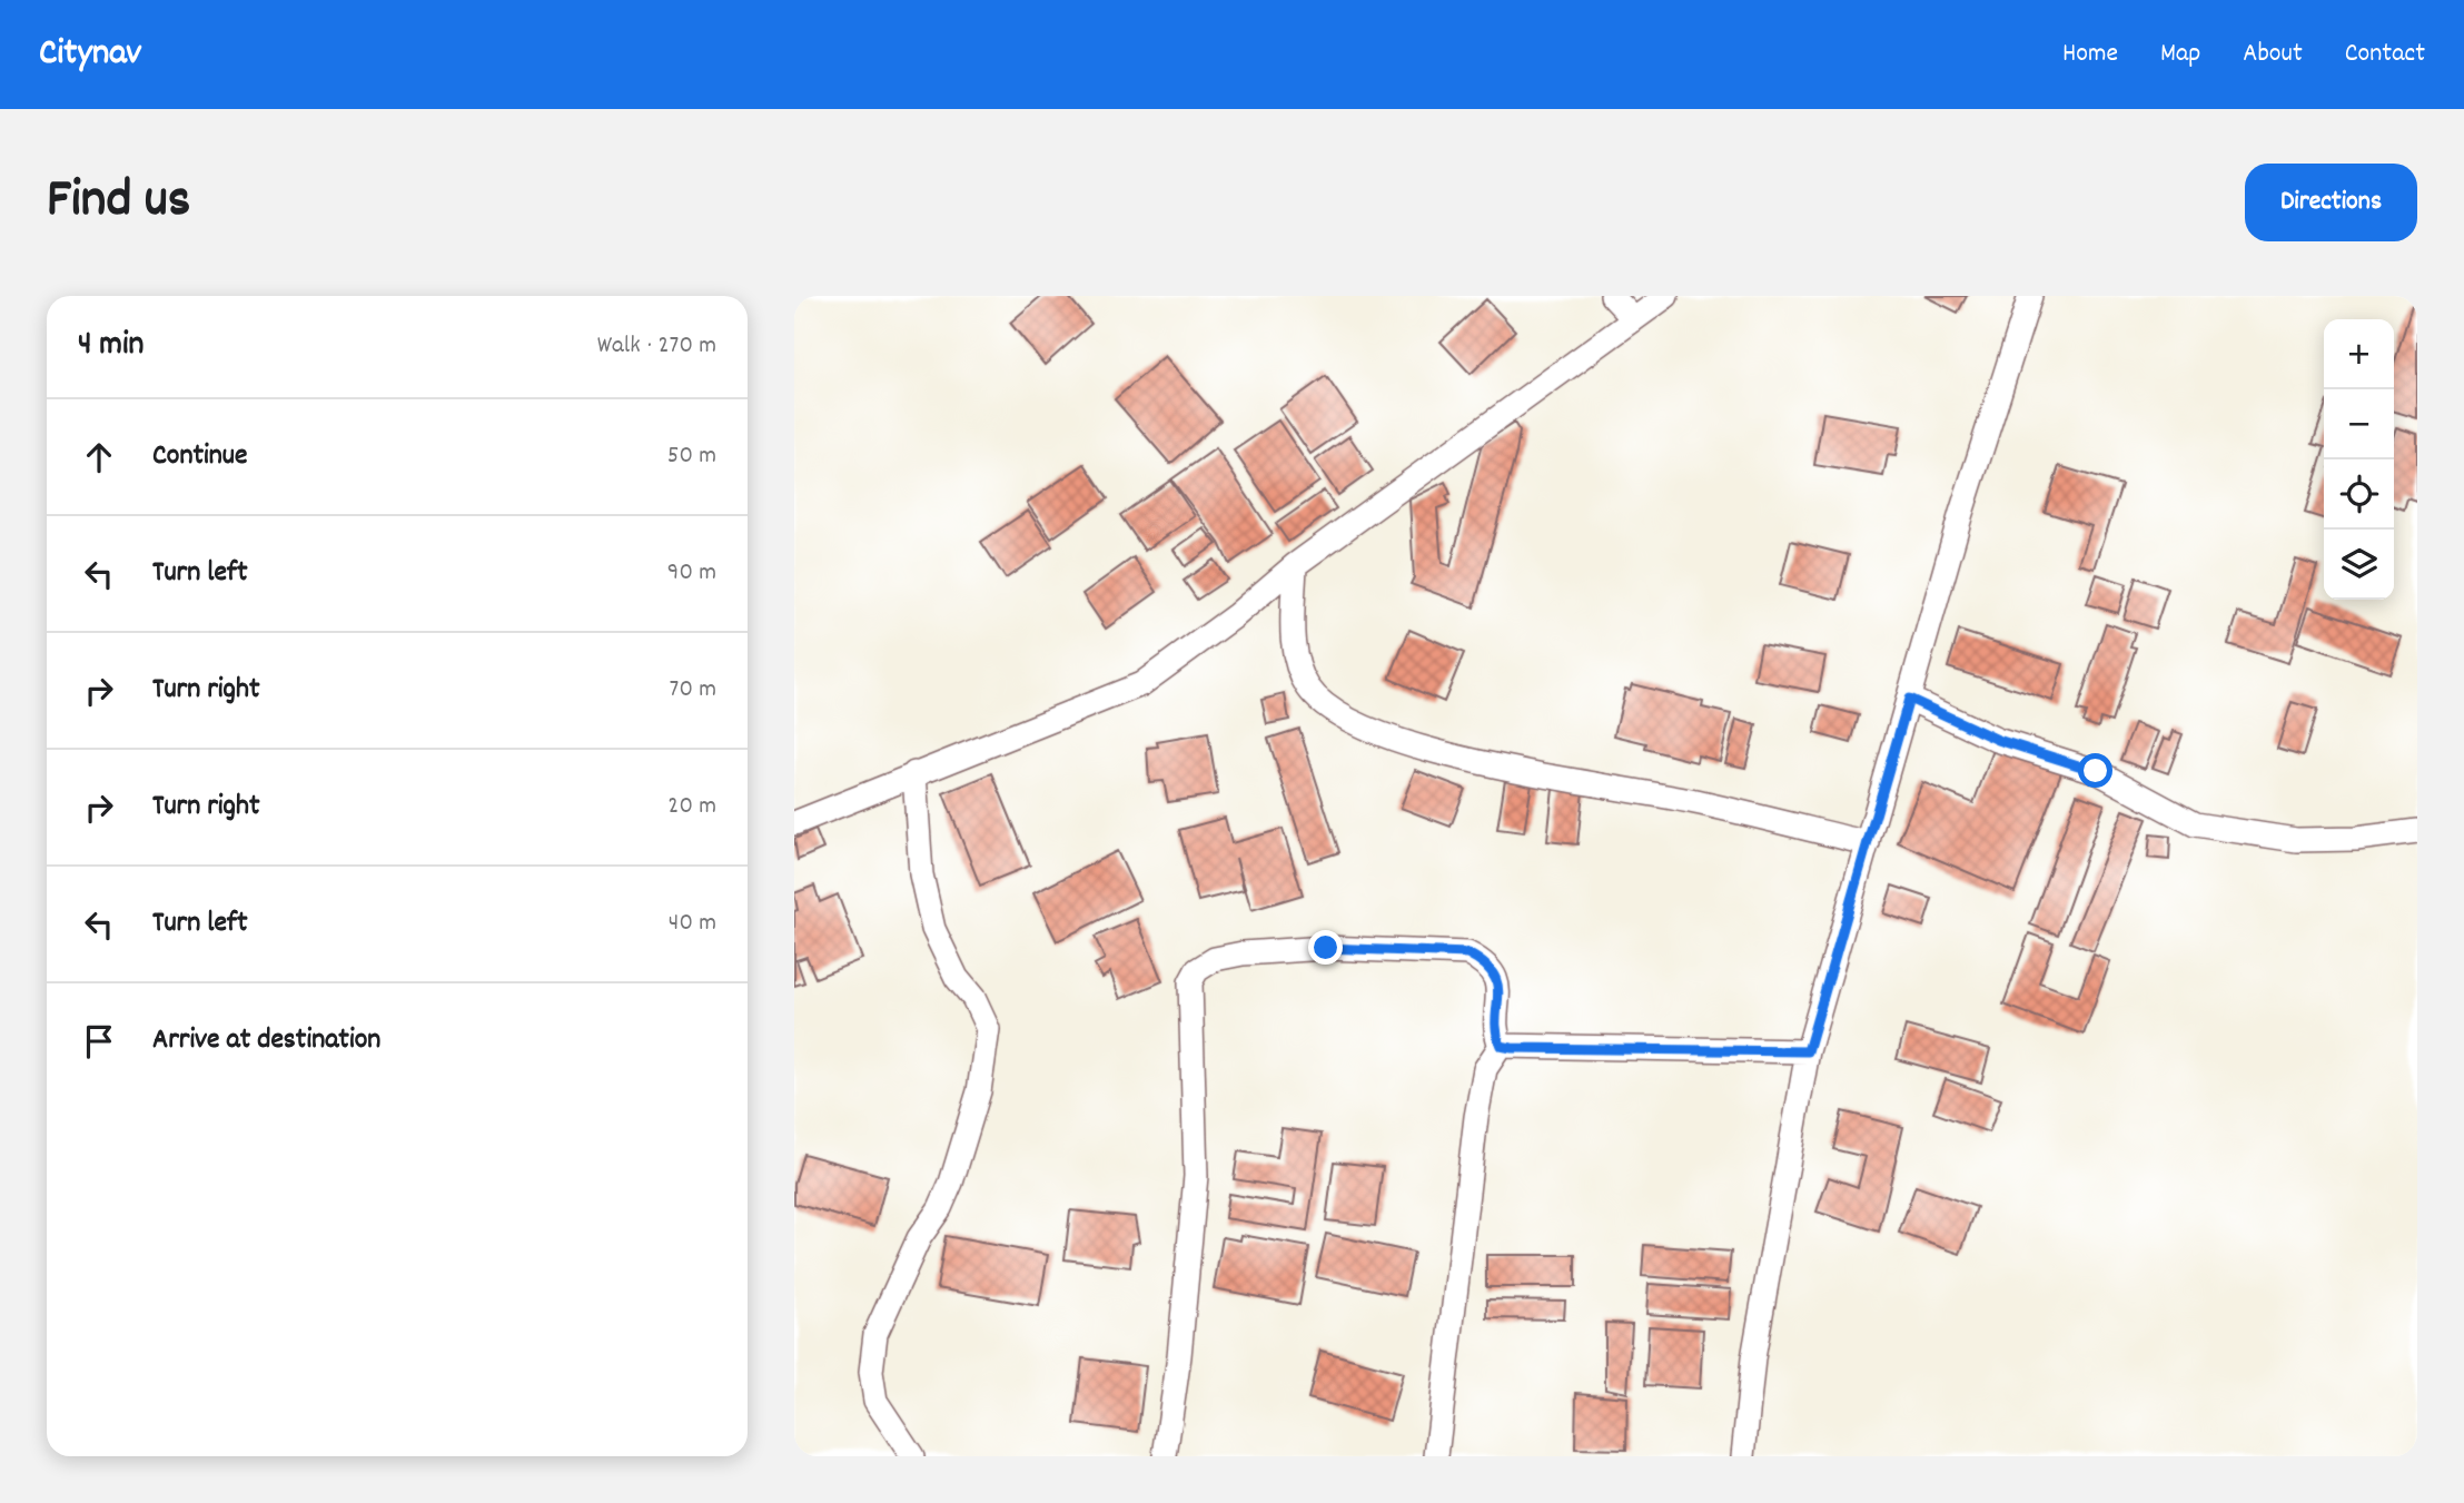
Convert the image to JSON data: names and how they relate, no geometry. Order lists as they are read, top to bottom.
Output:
{
  "page": {
    "header": "Citynav",
    "nav": [
      "Home",
      "Map",
      "About",
      "Contact"
    ],
    "title": "Find us",
    "buttons": "Directions",
    "heading": ["4 min", "Walk · 270 m"],
    "map_buttons": ["+", "−"],
    "list": [
      ["Continue", "50 m"],
      ["Turn left", "90 m"],
      ["Turn right", "70 m"],
      ["Turn right", "20 m"],
      ["Turn left", "40 m"],
      "Arrive at destination"
    ]
  }
}
